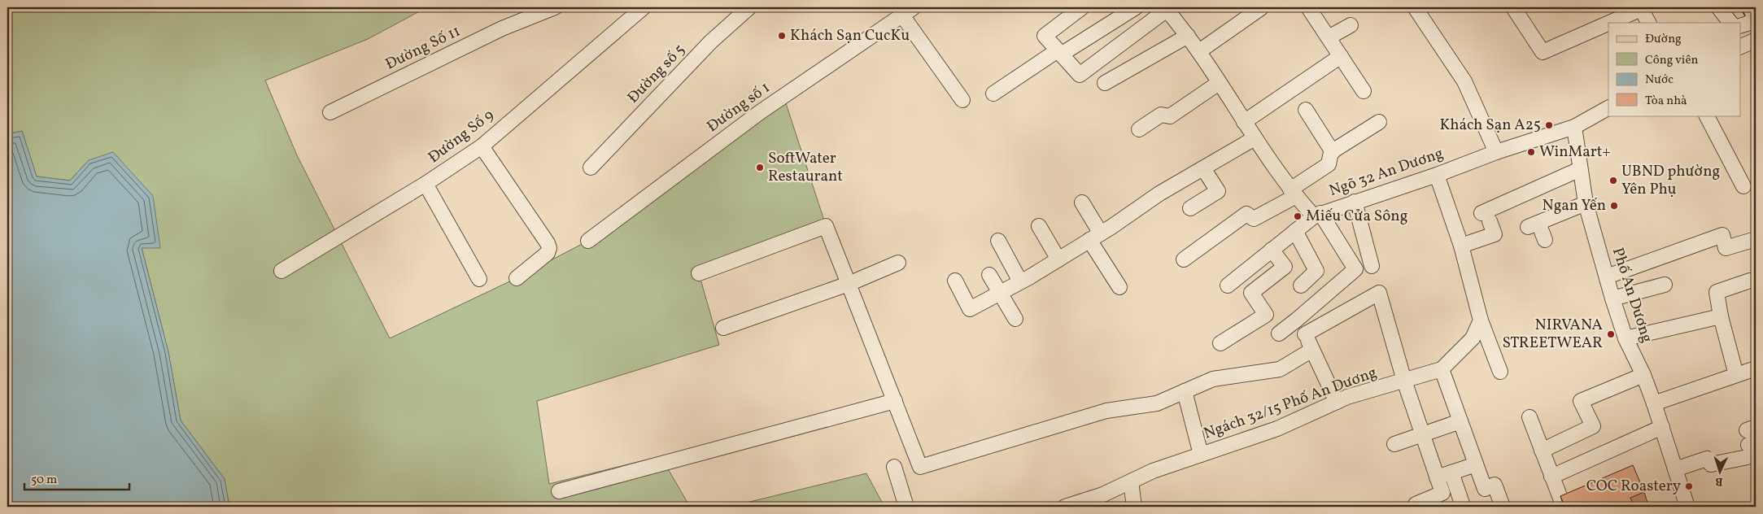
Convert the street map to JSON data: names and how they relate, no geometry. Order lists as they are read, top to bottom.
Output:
{
  "streets": {
    "street": [
      "Đường Số 11",
      "Đường số 5",
      "Đường số 1",
      "Đường Số 9",
      "Ngõ 32 An Dương",
      "Phố An Dương",
      "Ngách 32/15 Phố An Dương"
    ]
  },
  "crossings": [
    ["Ngõ 32 An Dương", "Phố An Dương"]
  ],
  "places": [
    "Khách Sạn CucKu",
    "Khách Sạn A25",
    "WinMart+",
    "SoftWater Restaurant",
    "UBND phường Yên Phụ",
    "Ngan Yến",
    "Miếu Cửa Sông",
    "NIRVANA STREETWEAR",
    "COC Roastery"
  ],
  "legend": [
    "Đường",
    "Công viên",
    "Nước",
    "Tòa nhà"
  ],
  "scale_bar": "50 m",
  "north": "bottom"
}
